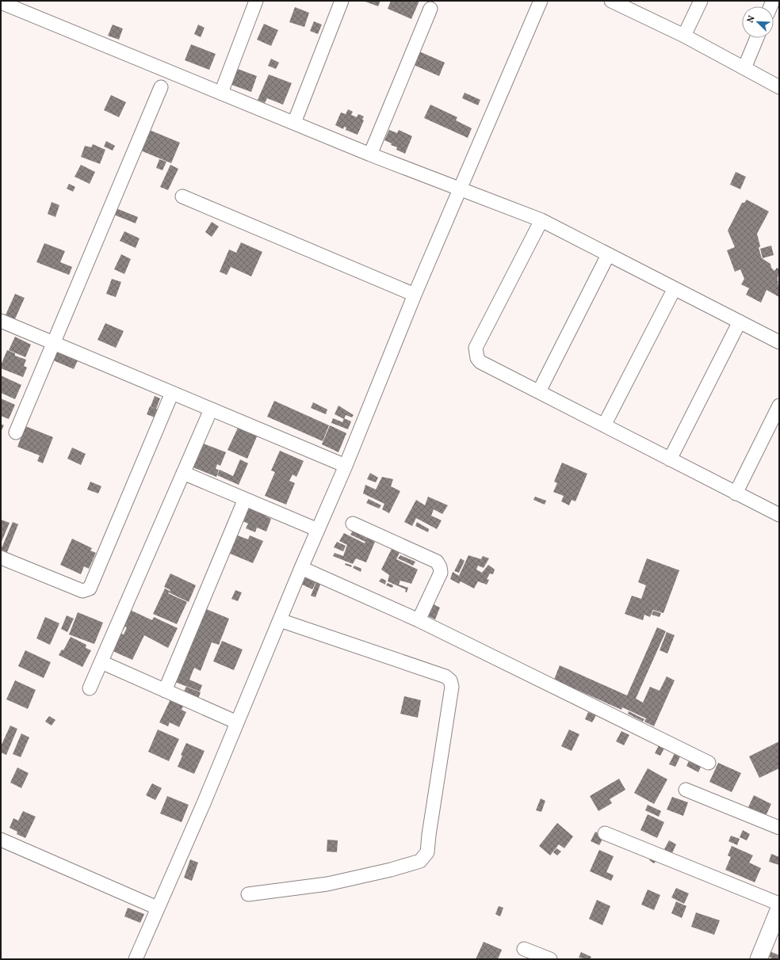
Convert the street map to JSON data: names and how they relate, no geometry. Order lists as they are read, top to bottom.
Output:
{
  "north": "top left"
}
